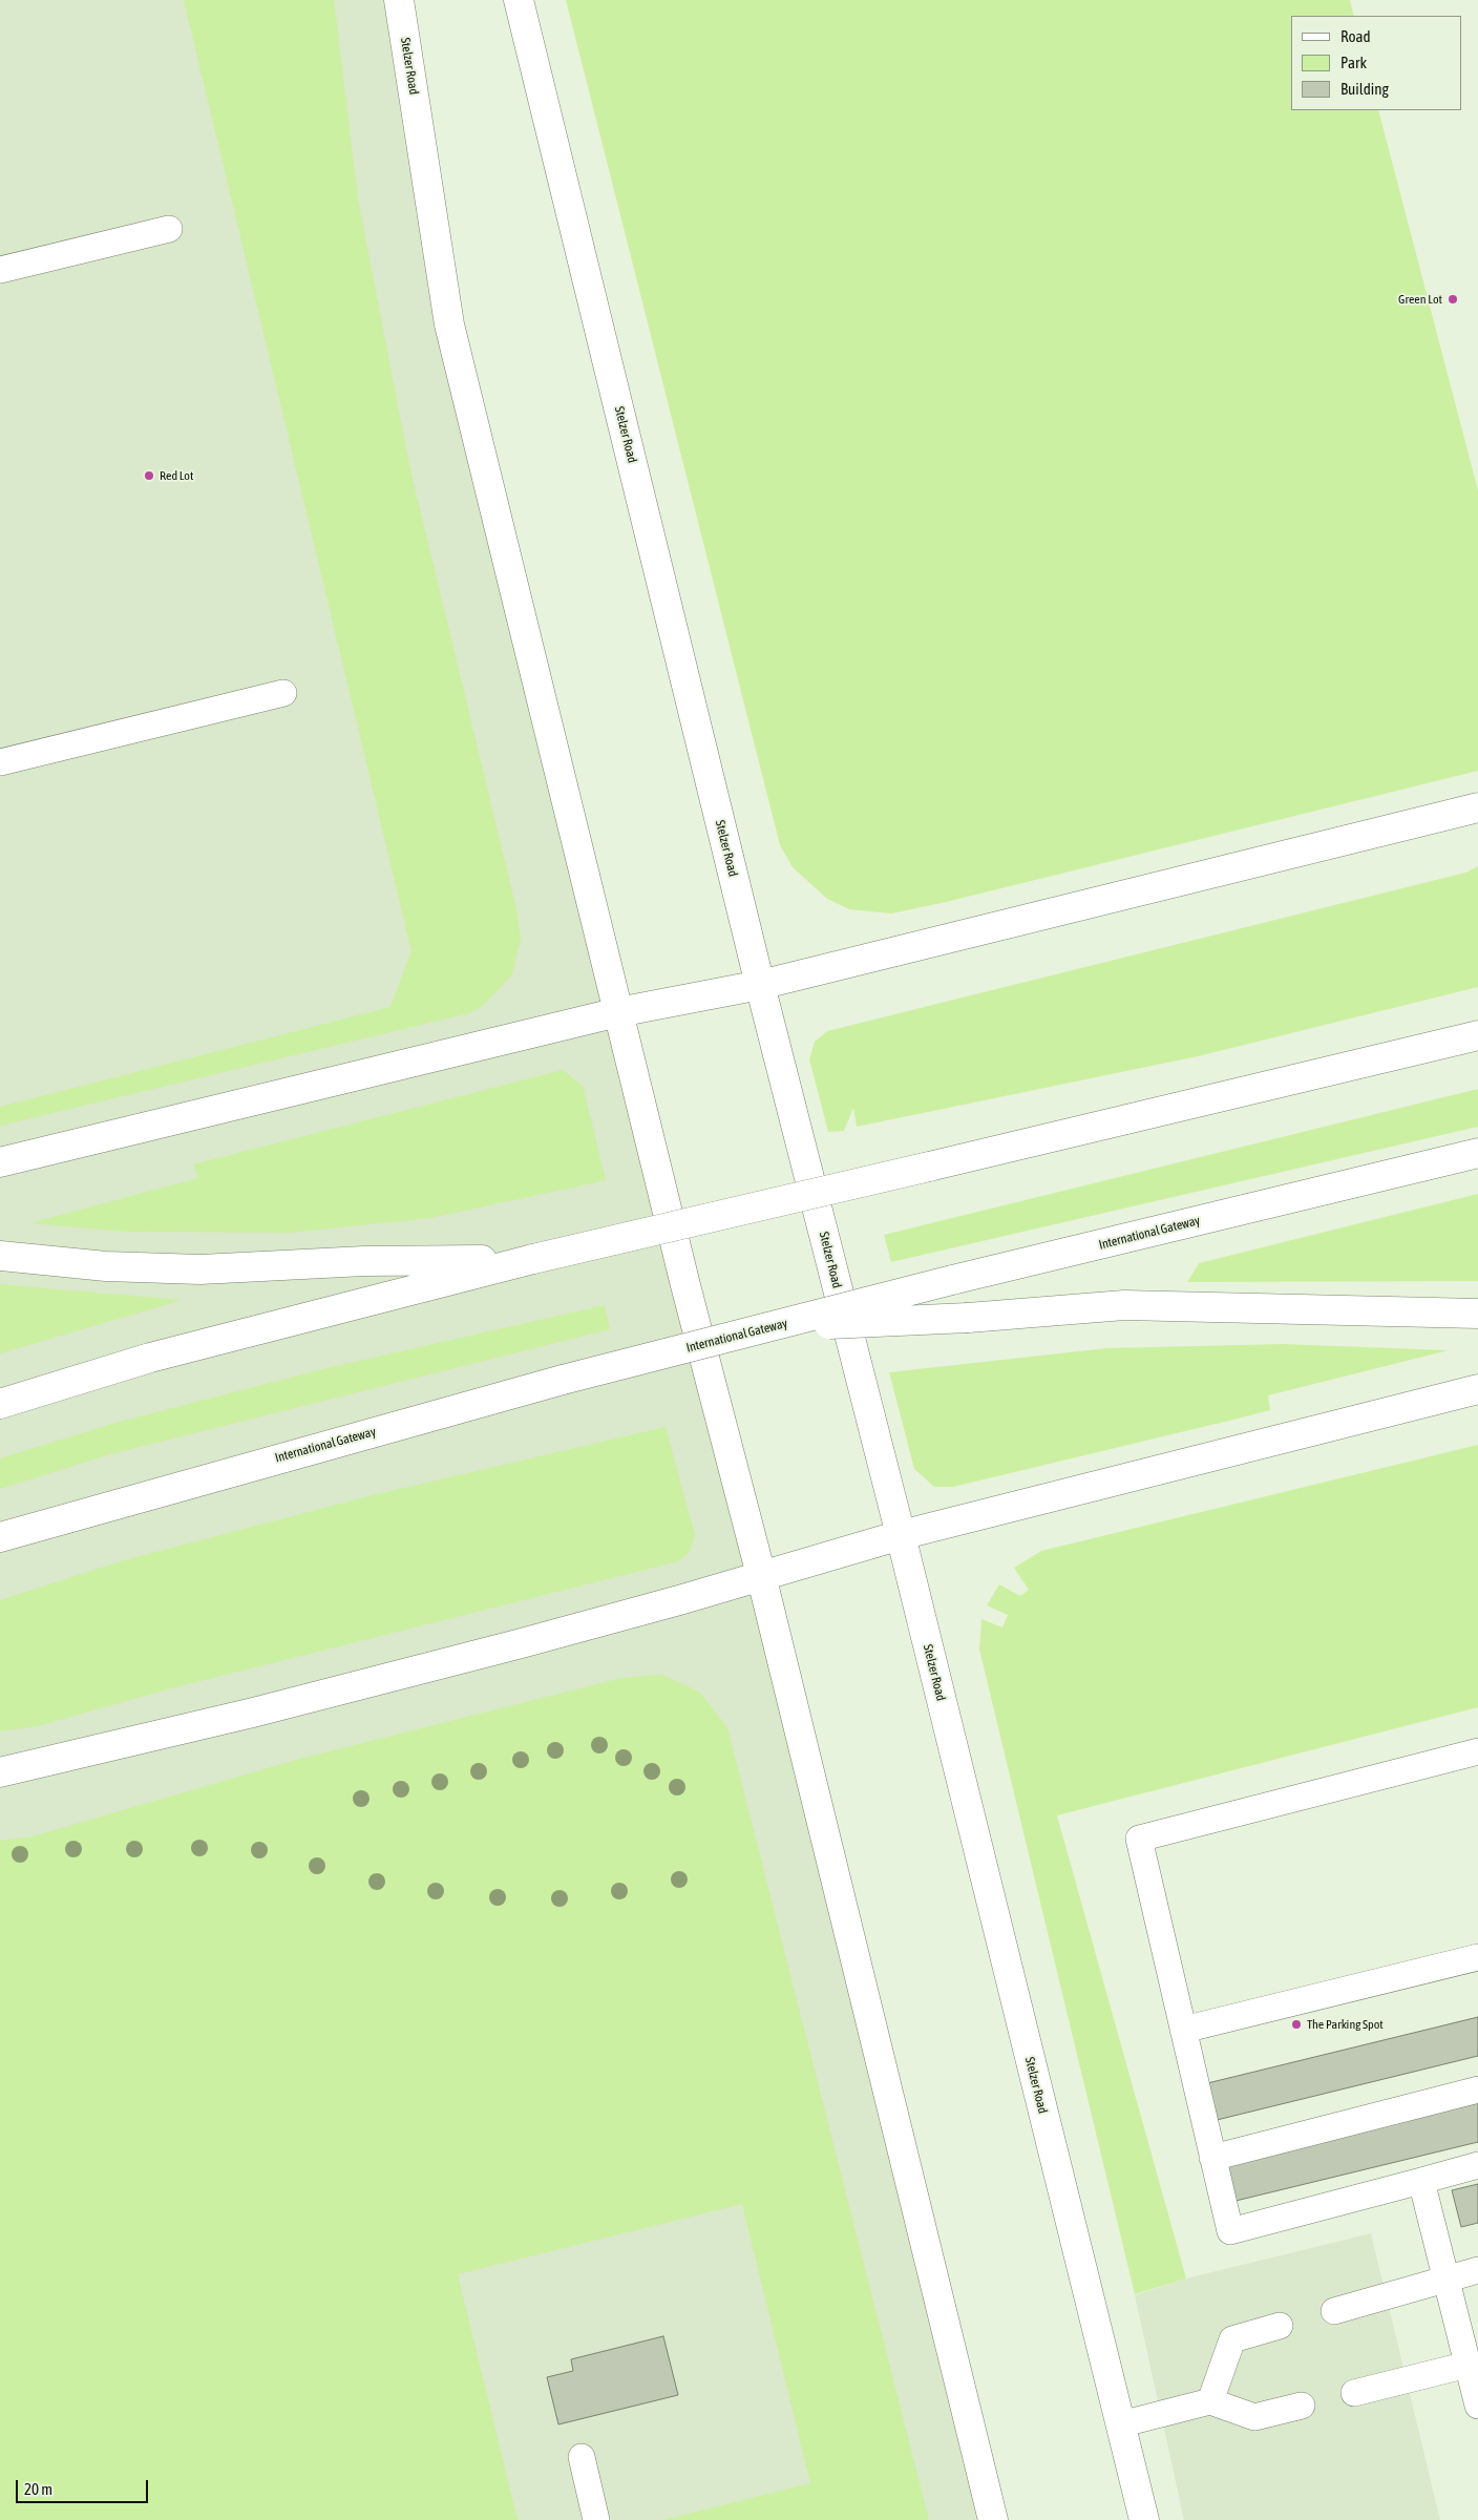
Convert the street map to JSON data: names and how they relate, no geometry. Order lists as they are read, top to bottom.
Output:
{
  "streets": {
    "main road": ["Stelzer Road", "International Gateway"]
  },
  "places": ["Green Lot", "Red Lot", "The Parking Spot"],
  "legend": ["Road", "Park", "Building"],
  "scale_bar": "20 m"
}
